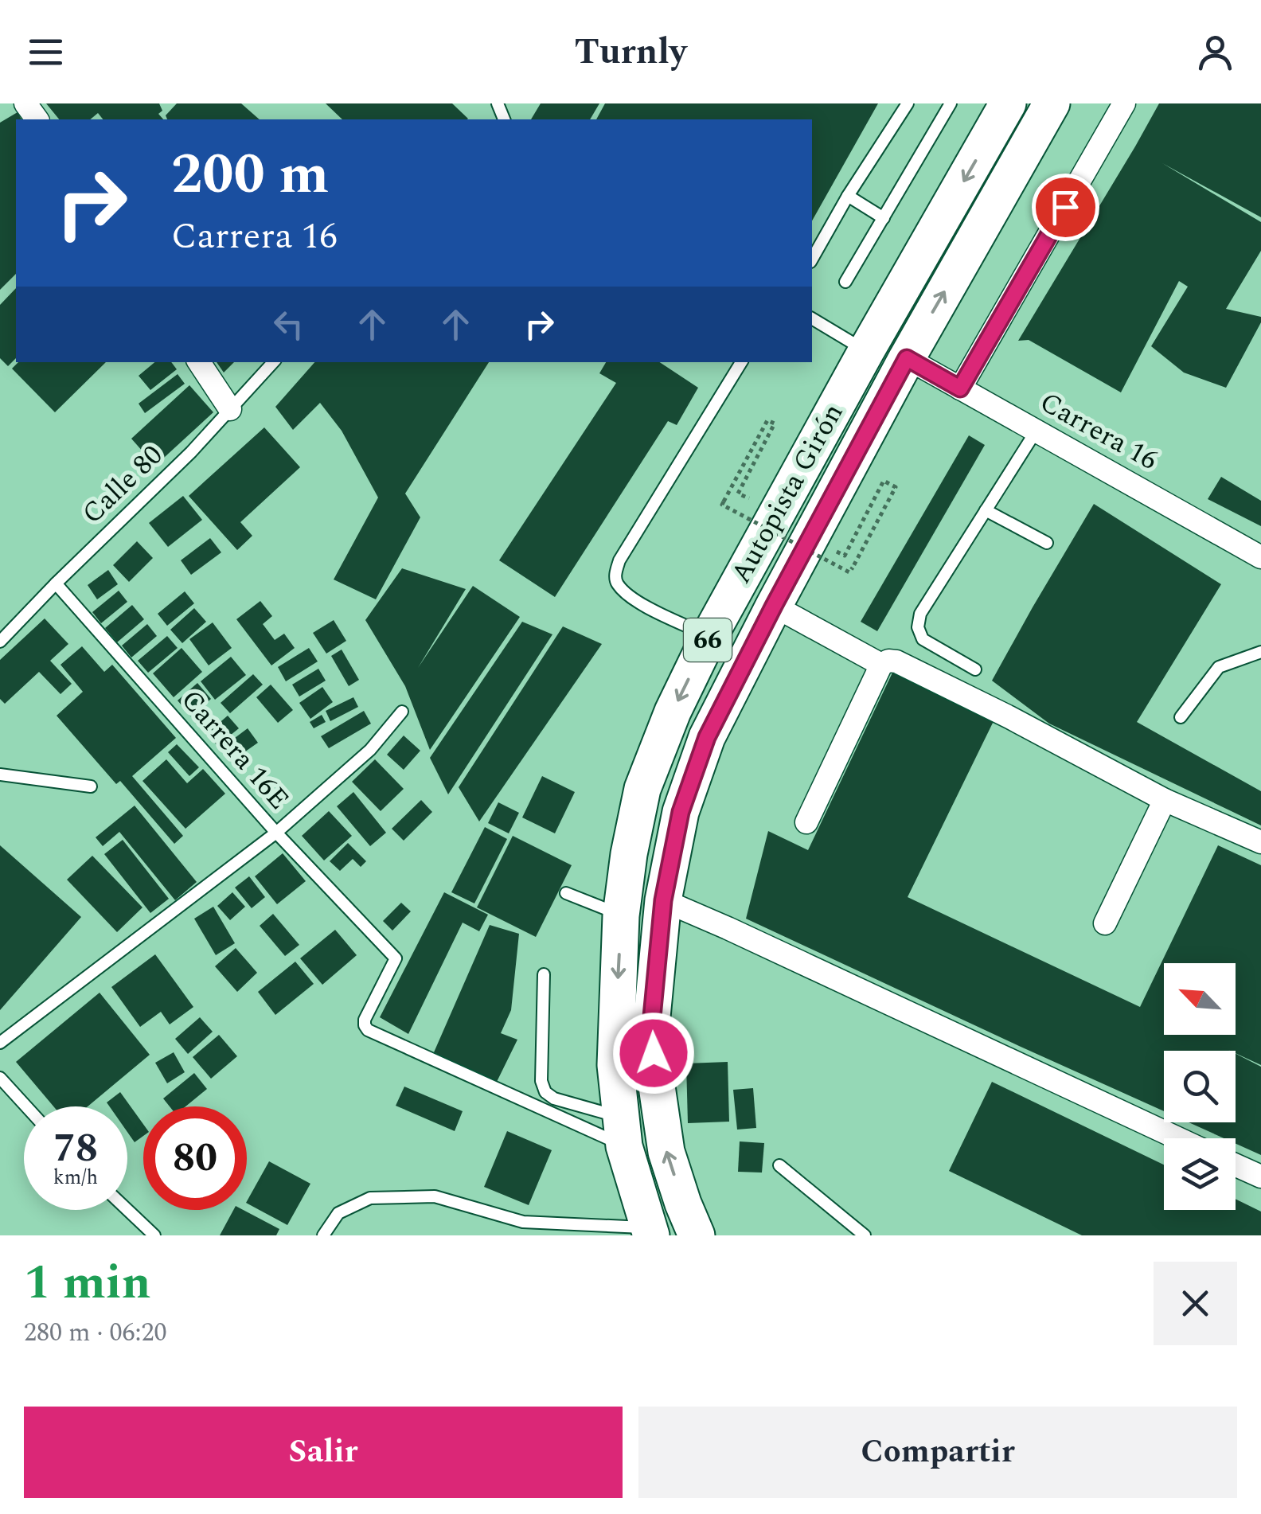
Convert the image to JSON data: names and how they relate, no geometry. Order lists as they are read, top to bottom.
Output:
{
  "streets": {
    "highway": ["Autopista Girón", "66"],
    "street": ["Carrera 16"],
    "lane": ["Calle 80", "Carrera 16E"]
  },
  "crossings": [
    ["Carrera 16", "Autopista Girón"],
    ["Calle 80", "Carrera 16E"],
    ["Autopista Girón", "Carrera 16E"]
  ],
  "north": "top left",
  "page": {
    "header": "Turnly",
    "turn": ["200 m", "Carrera 16"],
    "speed": "78 km/h",
    "limit": "80",
    "heading": ["1 min", "280 m · 06:20"],
    "buttons": ["Salir", "Compartir"]
  }
}
